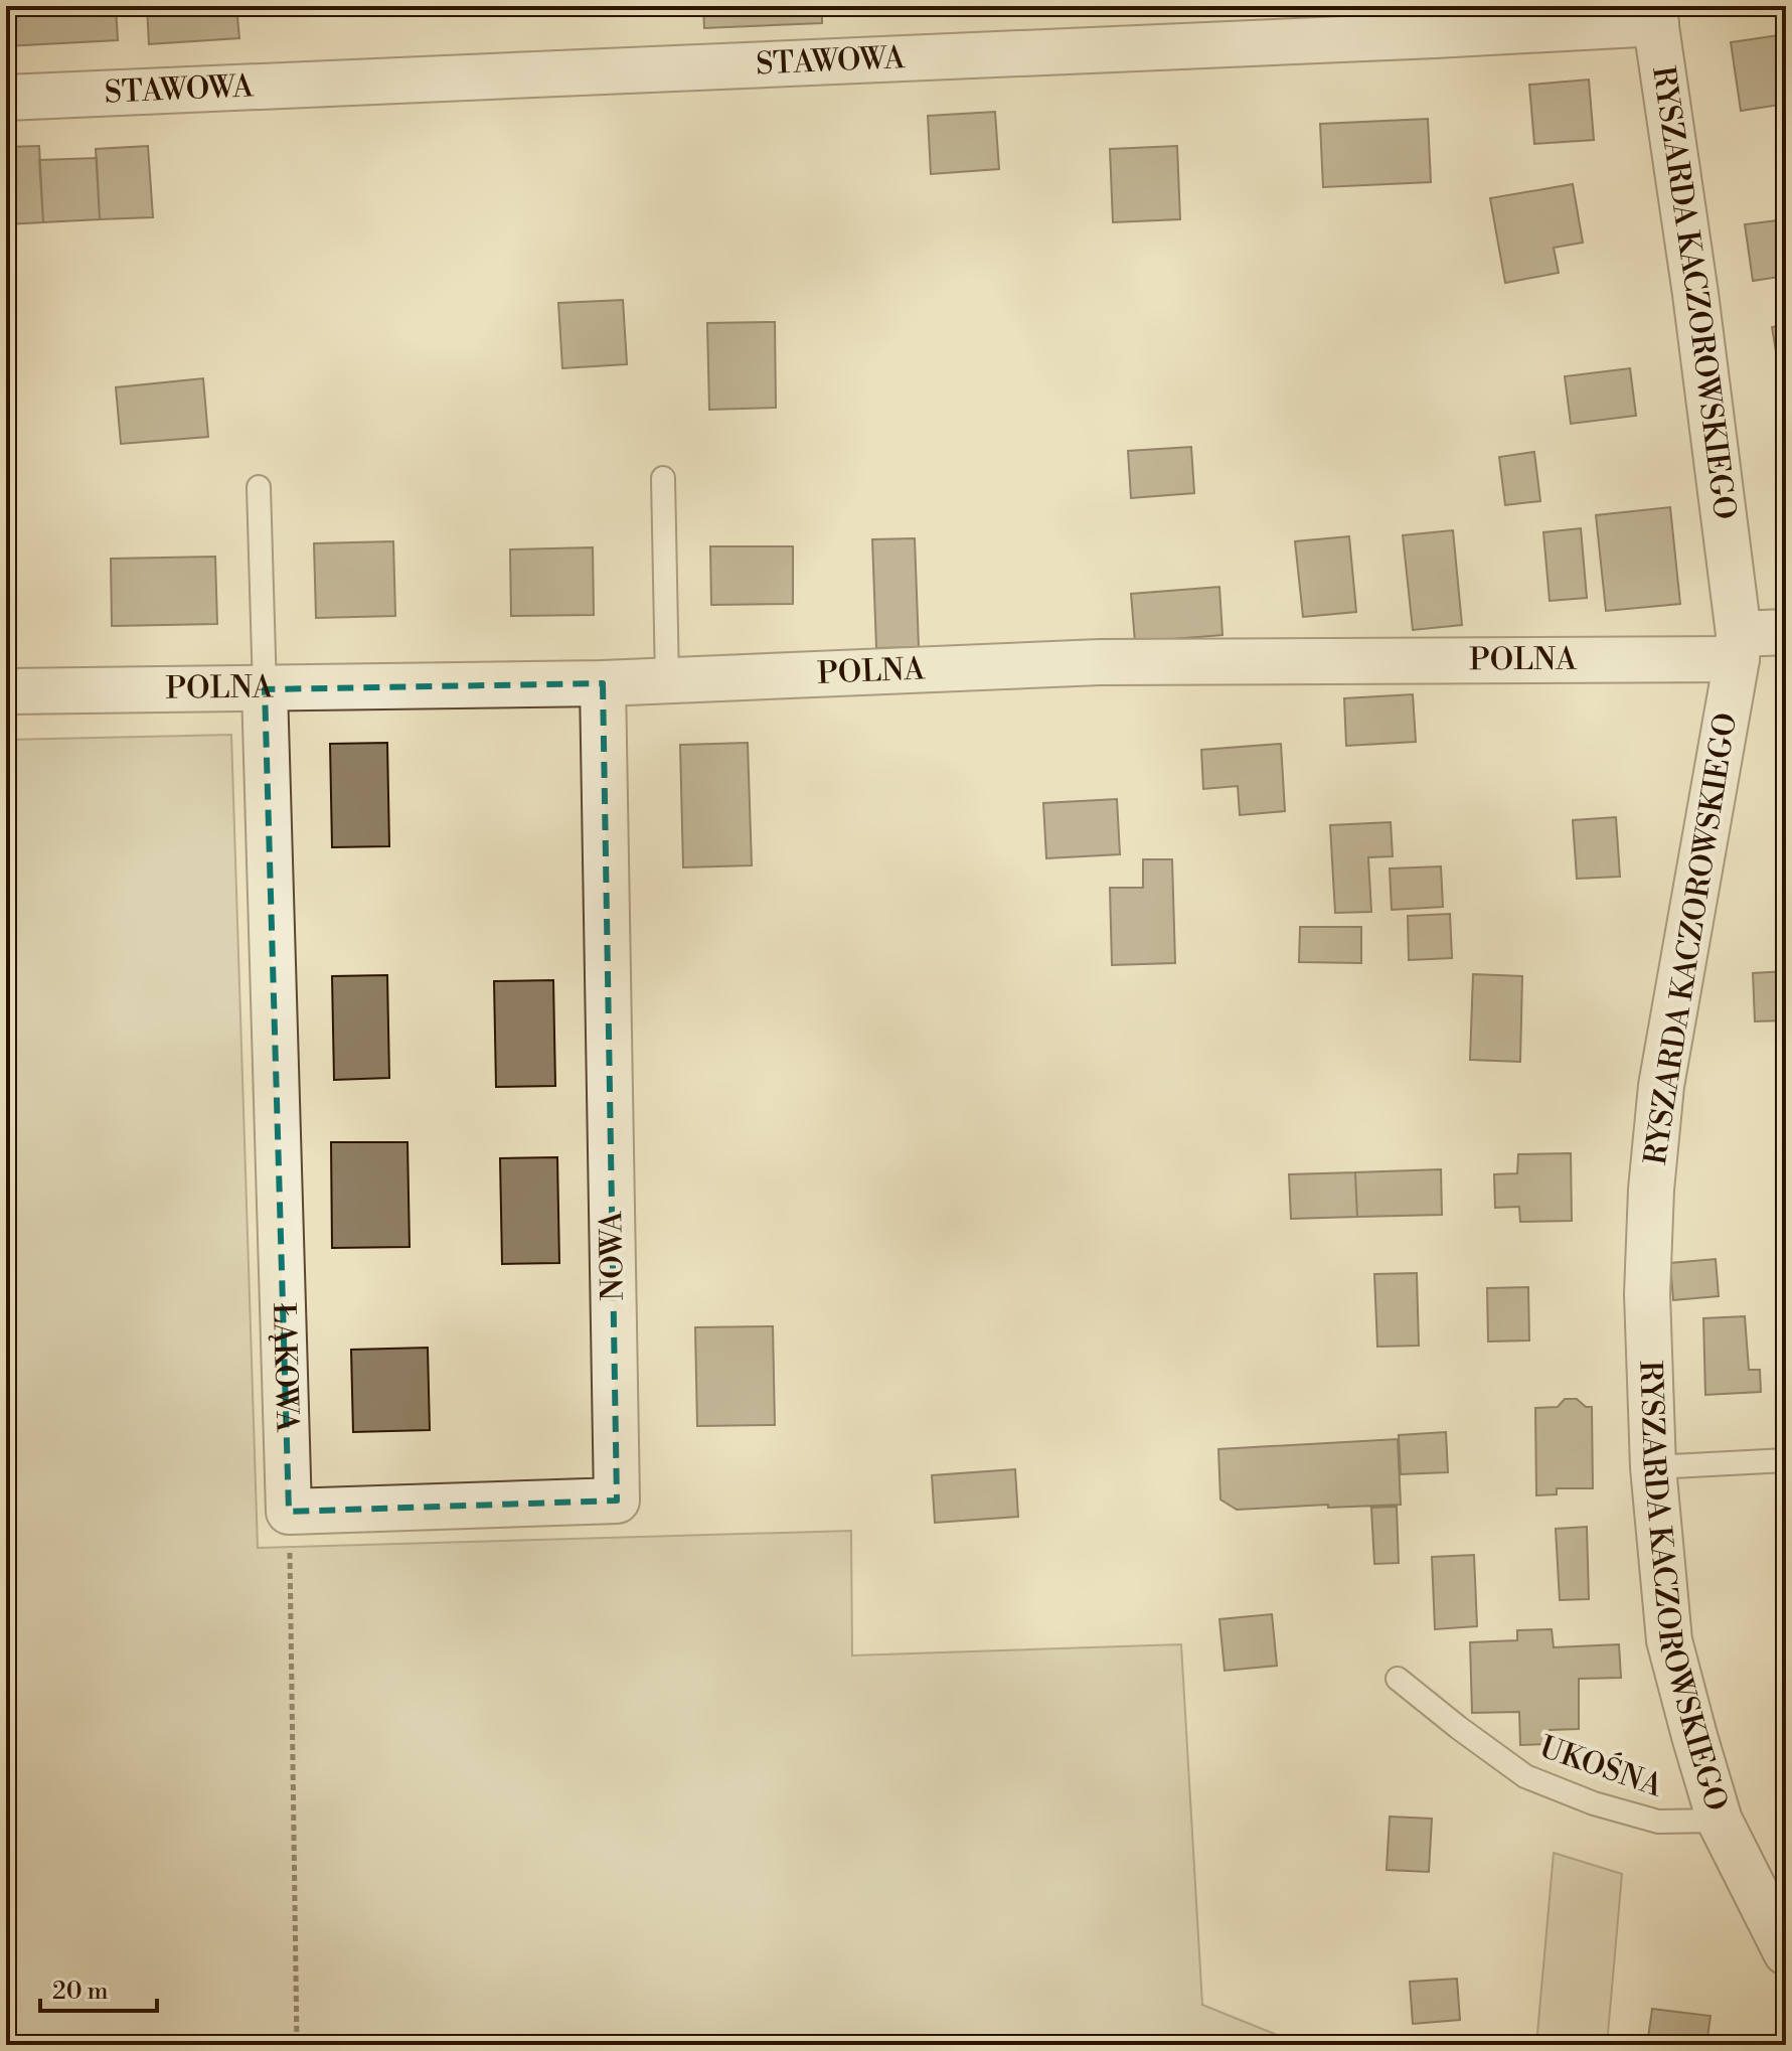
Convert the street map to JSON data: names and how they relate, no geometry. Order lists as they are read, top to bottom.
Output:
{
  "streets": {
    "street": [
      "STAWOWA",
      "RYSZARDA KACZOROWSKIEGO",
      "POLNA",
      "NOWA",
      "ŁĄKOWA"
    ],
    "lane": ["UKOŚNA"]
  },
  "crossings": [
    ["STAWOWA", "RYSZARDA KACZOROWSKIEGO"],
    ["RYSZARDA KACZOROWSKIEGO", "POLNA"],
    ["RYSZARDA KACZOROWSKIEGO", "UKOŚNA"],
    ["POLNA", "NOWA"],
    ["POLNA", "ŁĄKOWA"],
    ["NOWA", "ŁĄKOWA"]
  ],
  "scale_bar": "20 m"
}
